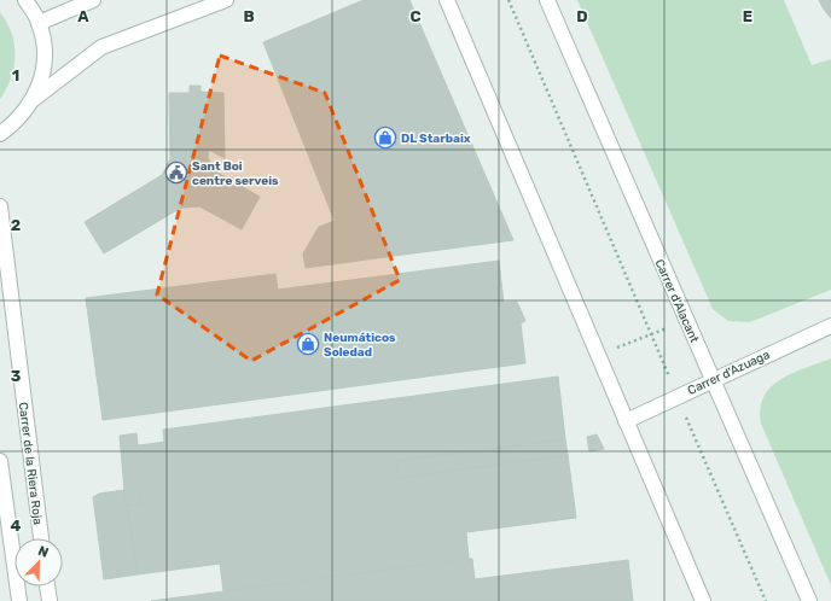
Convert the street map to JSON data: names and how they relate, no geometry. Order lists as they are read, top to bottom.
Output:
{
  "streets": {
    "street": ["Carrer d'Alacant", "Carrer d'Azuaga", "Carrer de la Riera Roja"]
  },
  "crossings": [
    ["Carrer d'Alacant", "Carrer d'Azuaga"]
  ],
  "places": {
    "shop": ["DL Starbaix", "Neumáticos Soledad"],
    "public building": ["Sant Boi centre serveis"]
  },
  "north": "top right",
  "grid": {
    "columns": [
      "A",
      "B",
      "C",
      "D",
      "E"
    ],
    "rows": [
      "1",
      "2",
      "3",
      "4"
    ]
  }
}
